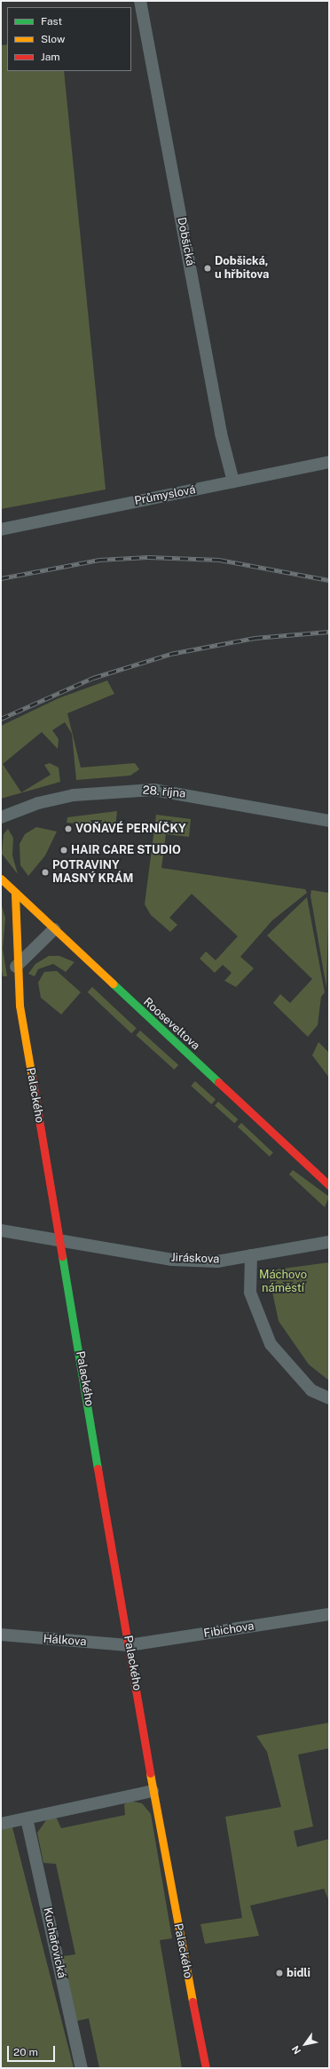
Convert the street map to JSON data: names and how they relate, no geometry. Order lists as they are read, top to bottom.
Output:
{
  "streets": {
    "street": [
      "Dobšická",
      "Průmyslová",
      "28. října",
      "Rooseveltova",
      "Palackého",
      "Jiráskova",
      "Fibichova",
      "Hálkova",
      "Kuchařovická"
    ]
  },
  "crossings": [
    ["Dobšická", "Průmyslová"],
    ["Rooseveltova", "Palackého"],
    ["Palackého", "Jiráskova"],
    ["Palackého", "Fibichova"],
    ["Palackého", "Hálkova"],
    ["Fibichova", "Hálkova"]
  ],
  "parks": ["Máchovo náměstí"],
  "places": [
    "Dobšická, u hřbitova",
    "VOŇAVÉ PERNÍČKY",
    "HAIR CARE STUDIO",
    "POTRAVINY MASNÝ KRÁM",
    "bidli"
  ],
  "legend": ["Fast", "Slow", "Jam"],
  "scale_bar": "20 m",
  "north": "bottom left"
}
